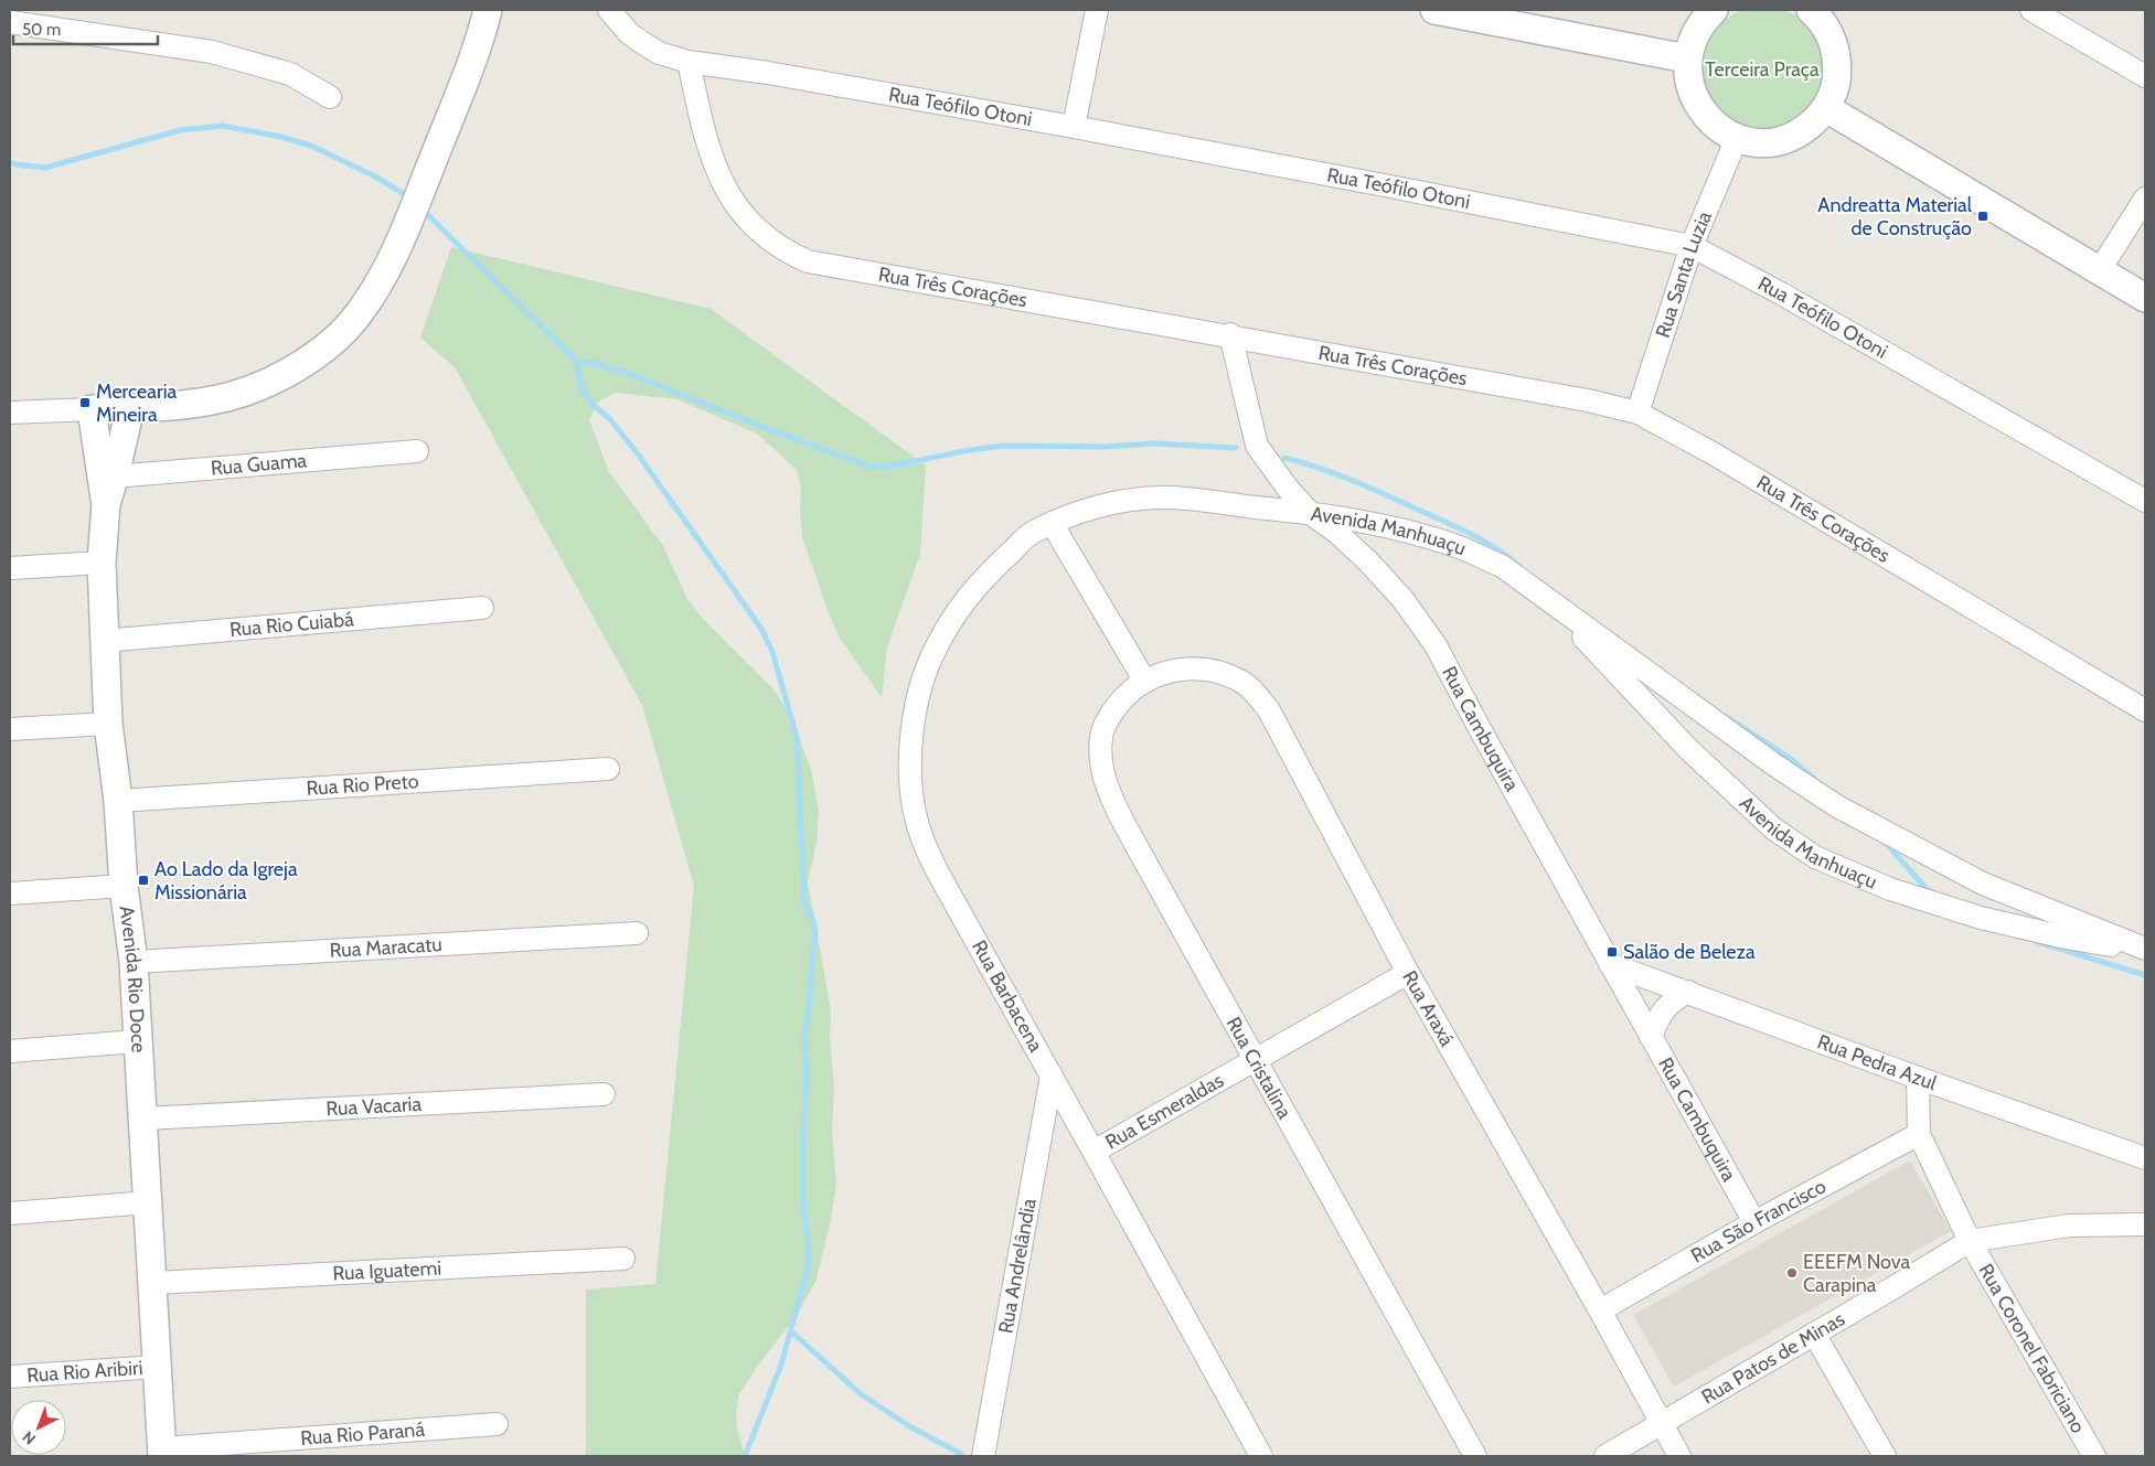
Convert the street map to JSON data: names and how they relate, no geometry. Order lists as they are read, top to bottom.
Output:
{
  "streets": {
    "street": [
      "Rua Teófilo Otoni",
      "Rua Santa Luzia",
      "Rua Três Corações",
      "Rua Guama",
      "Avenida Manhuaçu",
      "Rua Rio Cuiabá",
      "Rua Cambuquira",
      "Rua Rio Preto",
      "Rua Maracatu",
      "Avenida Rio Doce",
      "Rua Barbacena",
      "Rua Araxá",
      "Rua Pedra Azul",
      "Rua Cristalina",
      "Rua Vacaria",
      "Rua Esmeraldas",
      "Rua São Francisco",
      "Rua Andrelândia",
      "Rua Iguatemi",
      "Rua Coronel Fabriciano",
      "Rua Patos de Minas",
      "Rua Rio Aribiri",
      "Rua Rio Paraná"
    ]
  },
  "crossings": [
    ["Rua Teófilo Otoni", "Rua Santa Luzia"],
    ["Rua Teófilo Otoni", "Rua Três Corações"],
    ["Rua Santa Luzia", "Rua Três Corações"],
    ["Rua Três Corações", "Avenida Manhuaçu"],
    ["Rua Guama", "Avenida Rio Doce"],
    ["Avenida Manhuaçu", "Rua Cambuquira"],
    ["Rua Rio Cuiabá", "Avenida Rio Doce"],
    ["Rua Cambuquira", "Rua Pedra Azul"],
    ["Rua Cambuquira", "Rua São Francisco"],
    ["Rua Rio Preto", "Avenida Rio Doce"],
    ["Rua Maracatu", "Avenida Rio Doce"],
    ["Avenida Rio Doce", "Rua Vacaria"],
    ["Avenida Rio Doce", "Rua Iguatemi"],
    ["Avenida Rio Doce", "Rua Rio Aribiri"],
    ["Avenida Rio Doce", "Rua Rio Paraná"],
    ["Rua Barbacena", "Rua Esmeraldas"],
    ["Rua Barbacena", "Rua Andrelândia"],
    ["Rua Araxá", "Rua Cristalina"],
    ["Rua Araxá", "Rua Esmeraldas"],
    ["Rua Araxá", "Rua São Francisco"],
    ["Rua Araxá", "Rua Patos de Minas"],
    ["Rua Cristalina", "Rua Esmeraldas"],
    ["Rua São Francisco", "Rua Coronel Fabriciano"],
    ["Rua Coronel Fabriciano", "Rua Patos de Minas"]
  ],
  "parks": ["Terceira Praça"],
  "places": {
    "transit": [
      "Andreatta Material de Construção",
      "Mercearia Mineira",
      "Ao Lado da Igreja Missionária",
      "Salão de Beleza"
    ],
    "other": ["EEEFM Nova Carapina"]
  },
  "scale_bar": "50 m",
  "north": "bottom left"
}
